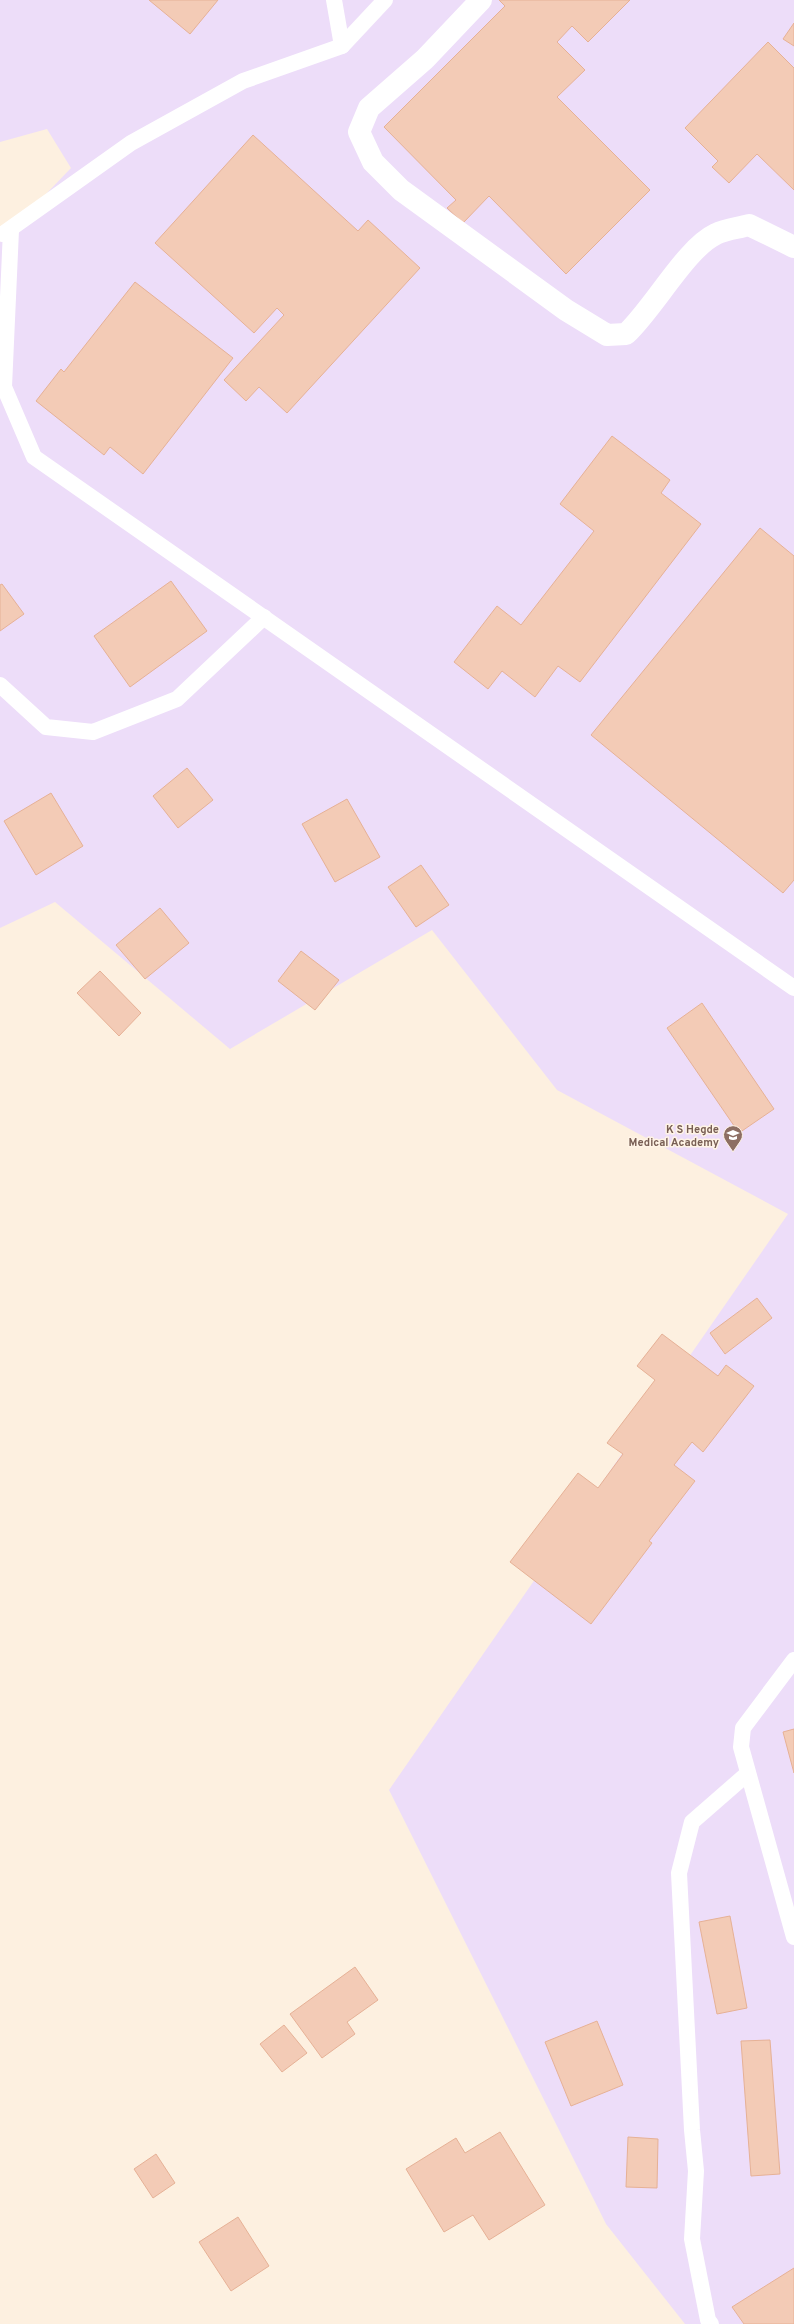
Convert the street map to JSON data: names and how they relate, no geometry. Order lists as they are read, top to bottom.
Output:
{
  "places": {
    "school or university": ["K S Hegde Medical Academy"]
  }
}
